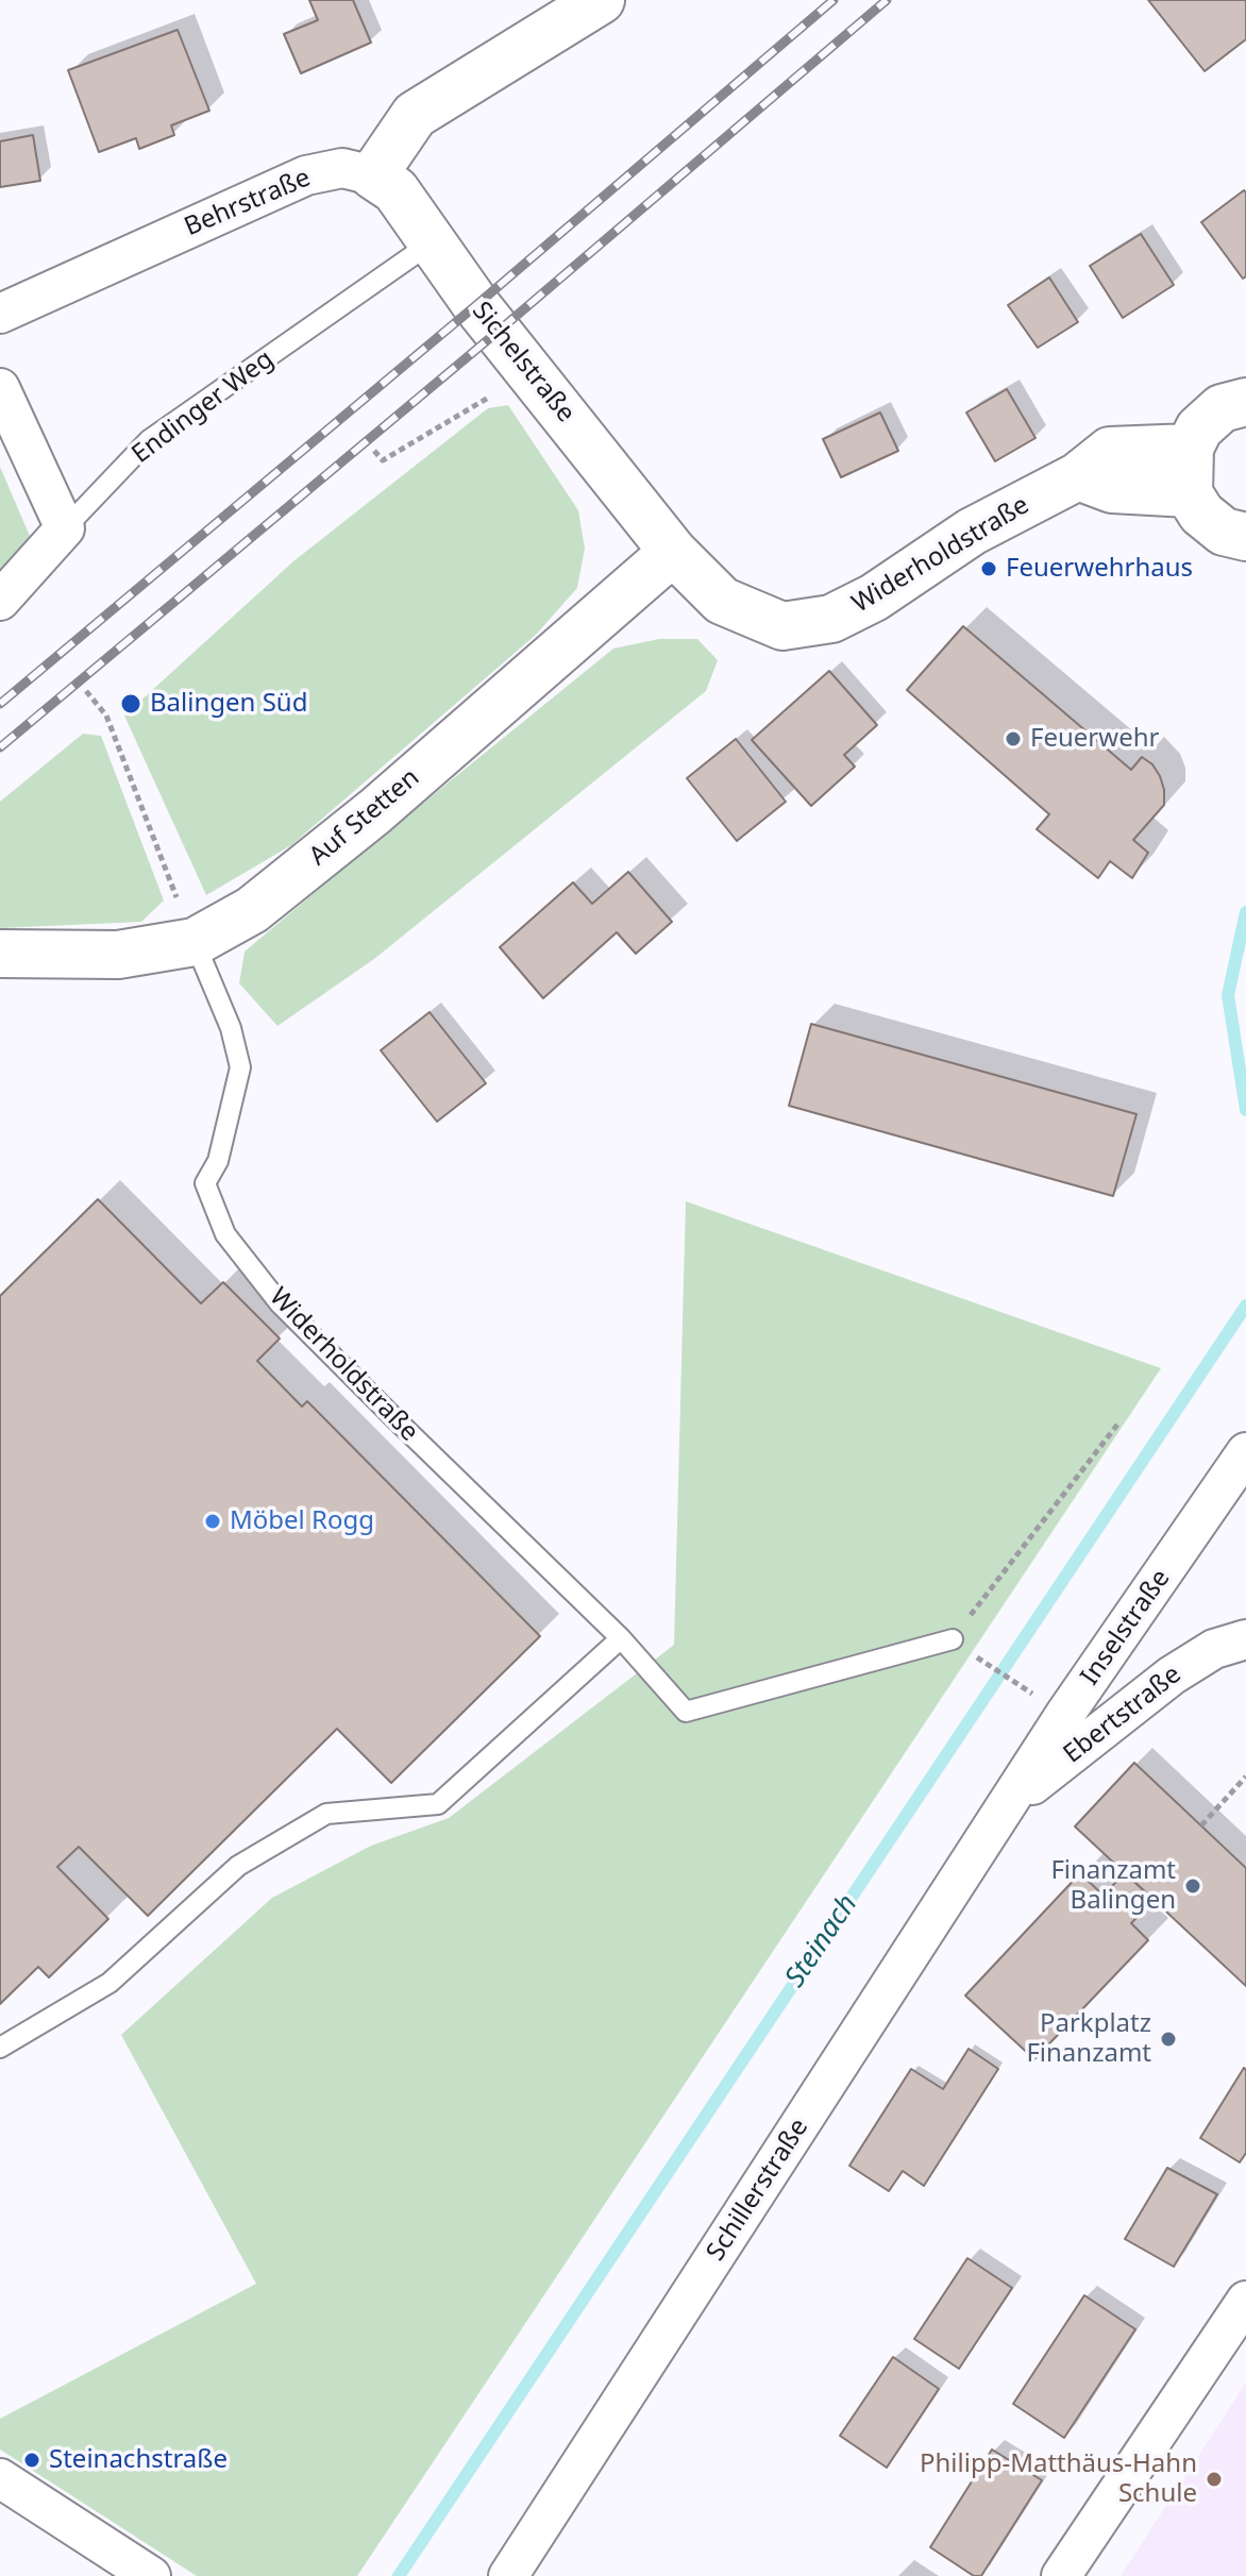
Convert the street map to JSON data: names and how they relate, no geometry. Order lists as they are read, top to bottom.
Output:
{
  "streets": {
    "street": [
      "Behrstraße",
      "Sichelstraße",
      "Endinger Weg",
      "Widerholdstraße",
      "Auf Stetten",
      "Inselstraße",
      "Ebertstraße",
      "Schillerstraße"
    ]
  },
  "crossings": [
    ["Behrstraße", "Sichelstraße"],
    ["Sichelstraße", "Endinger Weg"],
    ["Sichelstraße", "Widerholdstraße"],
    ["Sichelstraße", "Auf Stetten"],
    ["Widerholdstraße", "Auf Stetten"],
    ["Inselstraße", "Ebertstraße"],
    ["Inselstraße", "Schillerstraße"],
    ["Ebertstraße", "Schillerstraße"]
  ],
  "water": ["Steinach"],
  "places": [
    "Feuerwehrhaus",
    "Balingen Süd",
    "Feuerwehr",
    "Möbel Rogg",
    "Finanzamt Balingen",
    "Parkplatz Finanzamt",
    "Steinachstraße",
    "Philipp-Matthäus-Hahn Schule"
  ]
}
